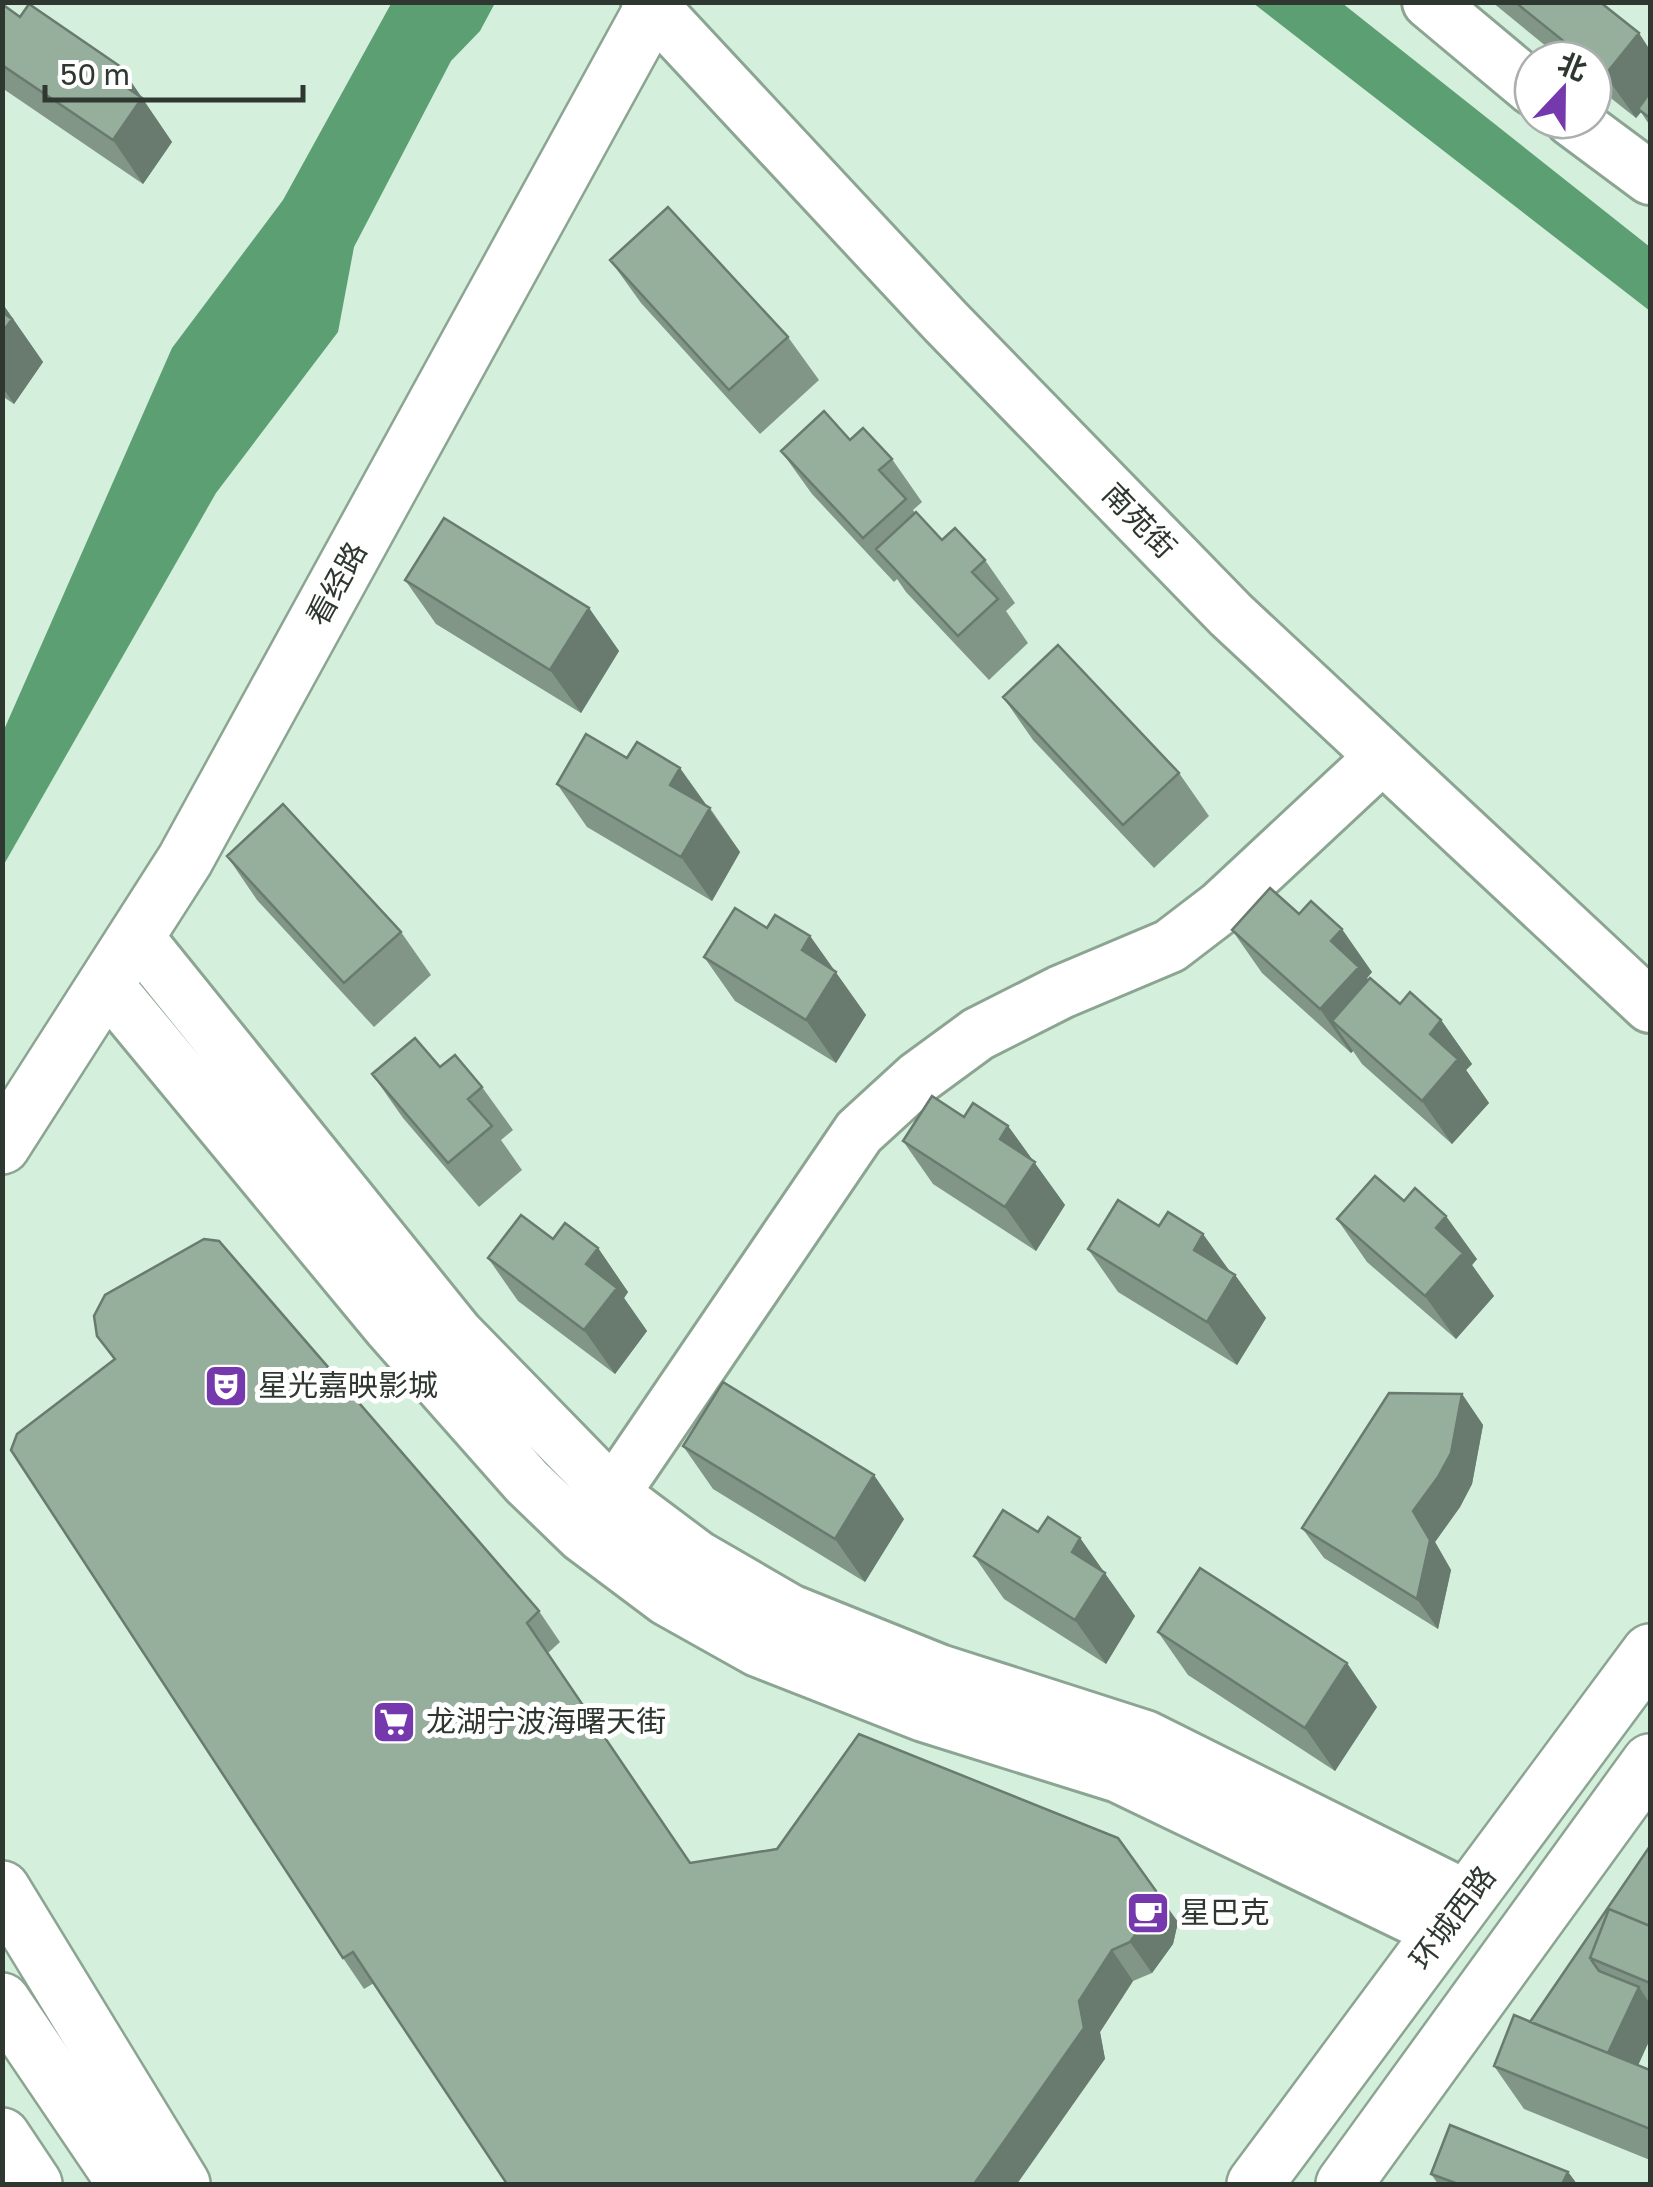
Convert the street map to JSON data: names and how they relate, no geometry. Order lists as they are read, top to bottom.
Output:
{
  "streets": {
    "main road": ["看经路", "环城西路"],
    "street": ["南苑街"]
  },
  "crossings": [
    ["南苑街", "看经路"]
  ],
  "places": {
    "theatre": ["星光嘉映影城"],
    "supermarket": ["龙湖宁波海曙天街"],
    "cafe": ["星巴克"]
  },
  "scale_bar": "50 m",
  "north": "top"
}
